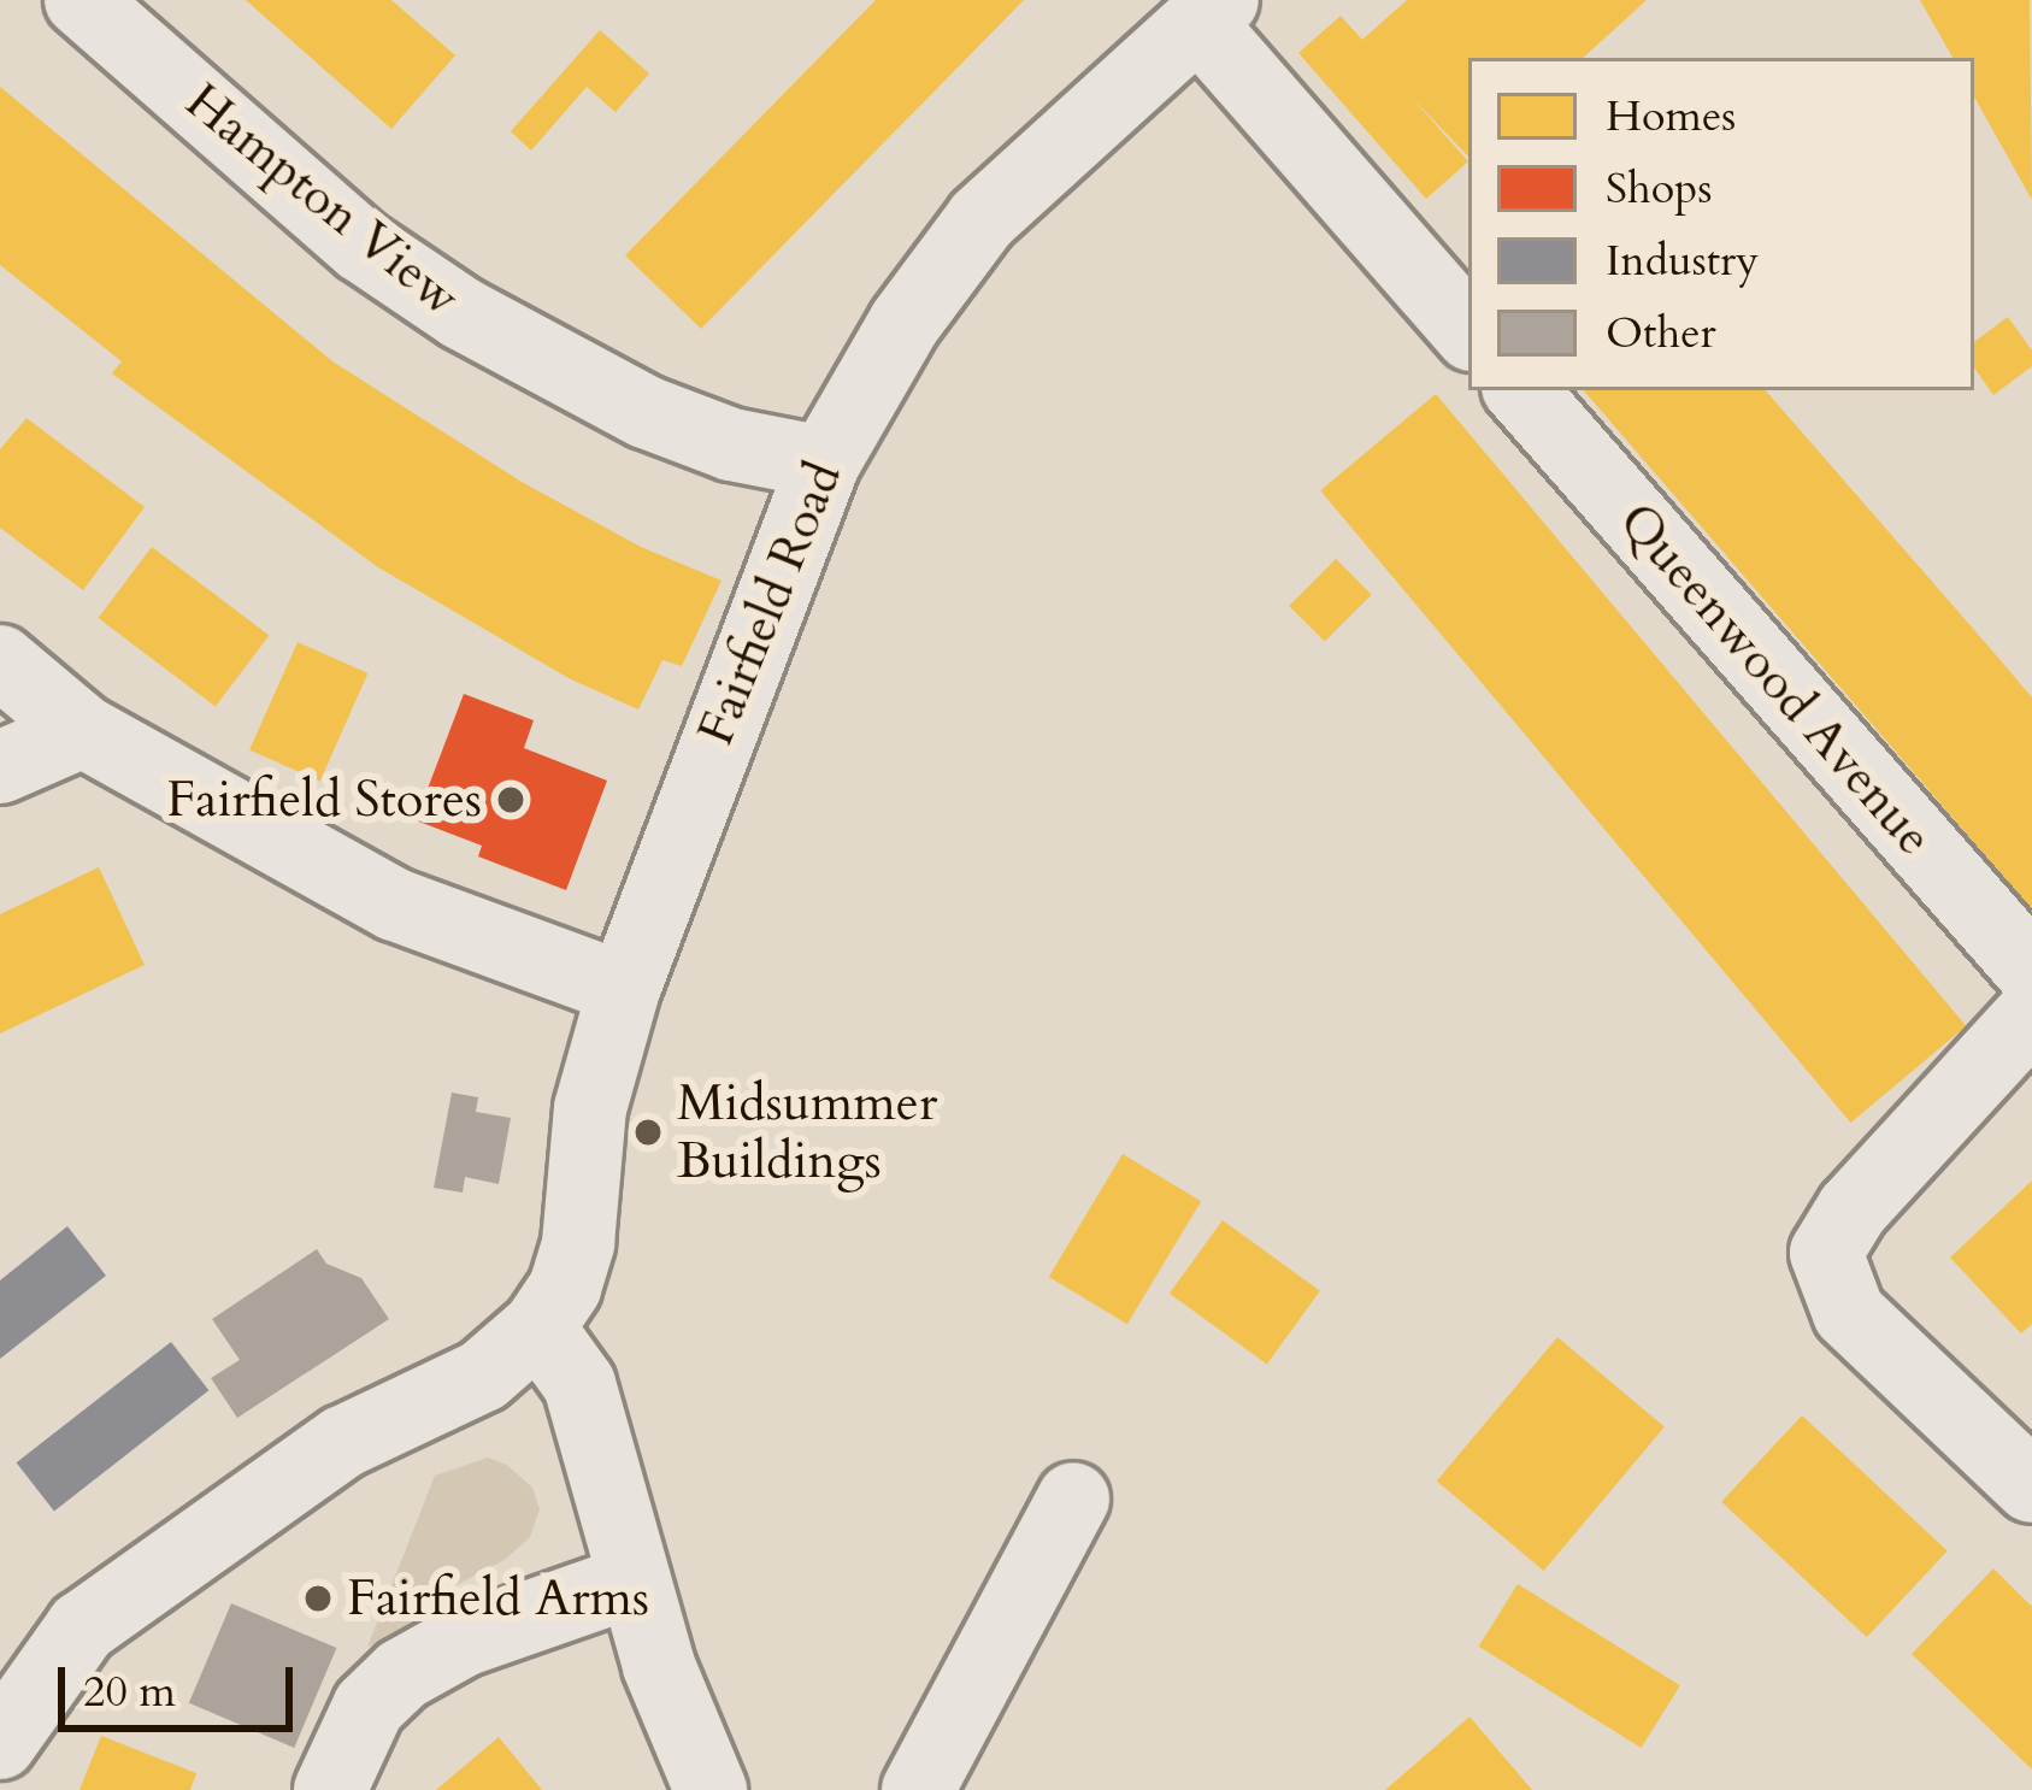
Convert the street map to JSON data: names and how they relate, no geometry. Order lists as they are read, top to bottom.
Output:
{
  "streets": {
    "street": ["Hampton View", "Fairfield Road", "Queenwood Avenue"]
  },
  "crossings": [
    ["Hampton View", "Fairfield Road"]
  ],
  "places": ["Fairfield Stores", "Midsummer Buildings", "Fairfield Arms"],
  "legend": [
    "Homes",
    "Shops",
    "Industry",
    "Other"
  ],
  "scale_bar": "20 m"
}
